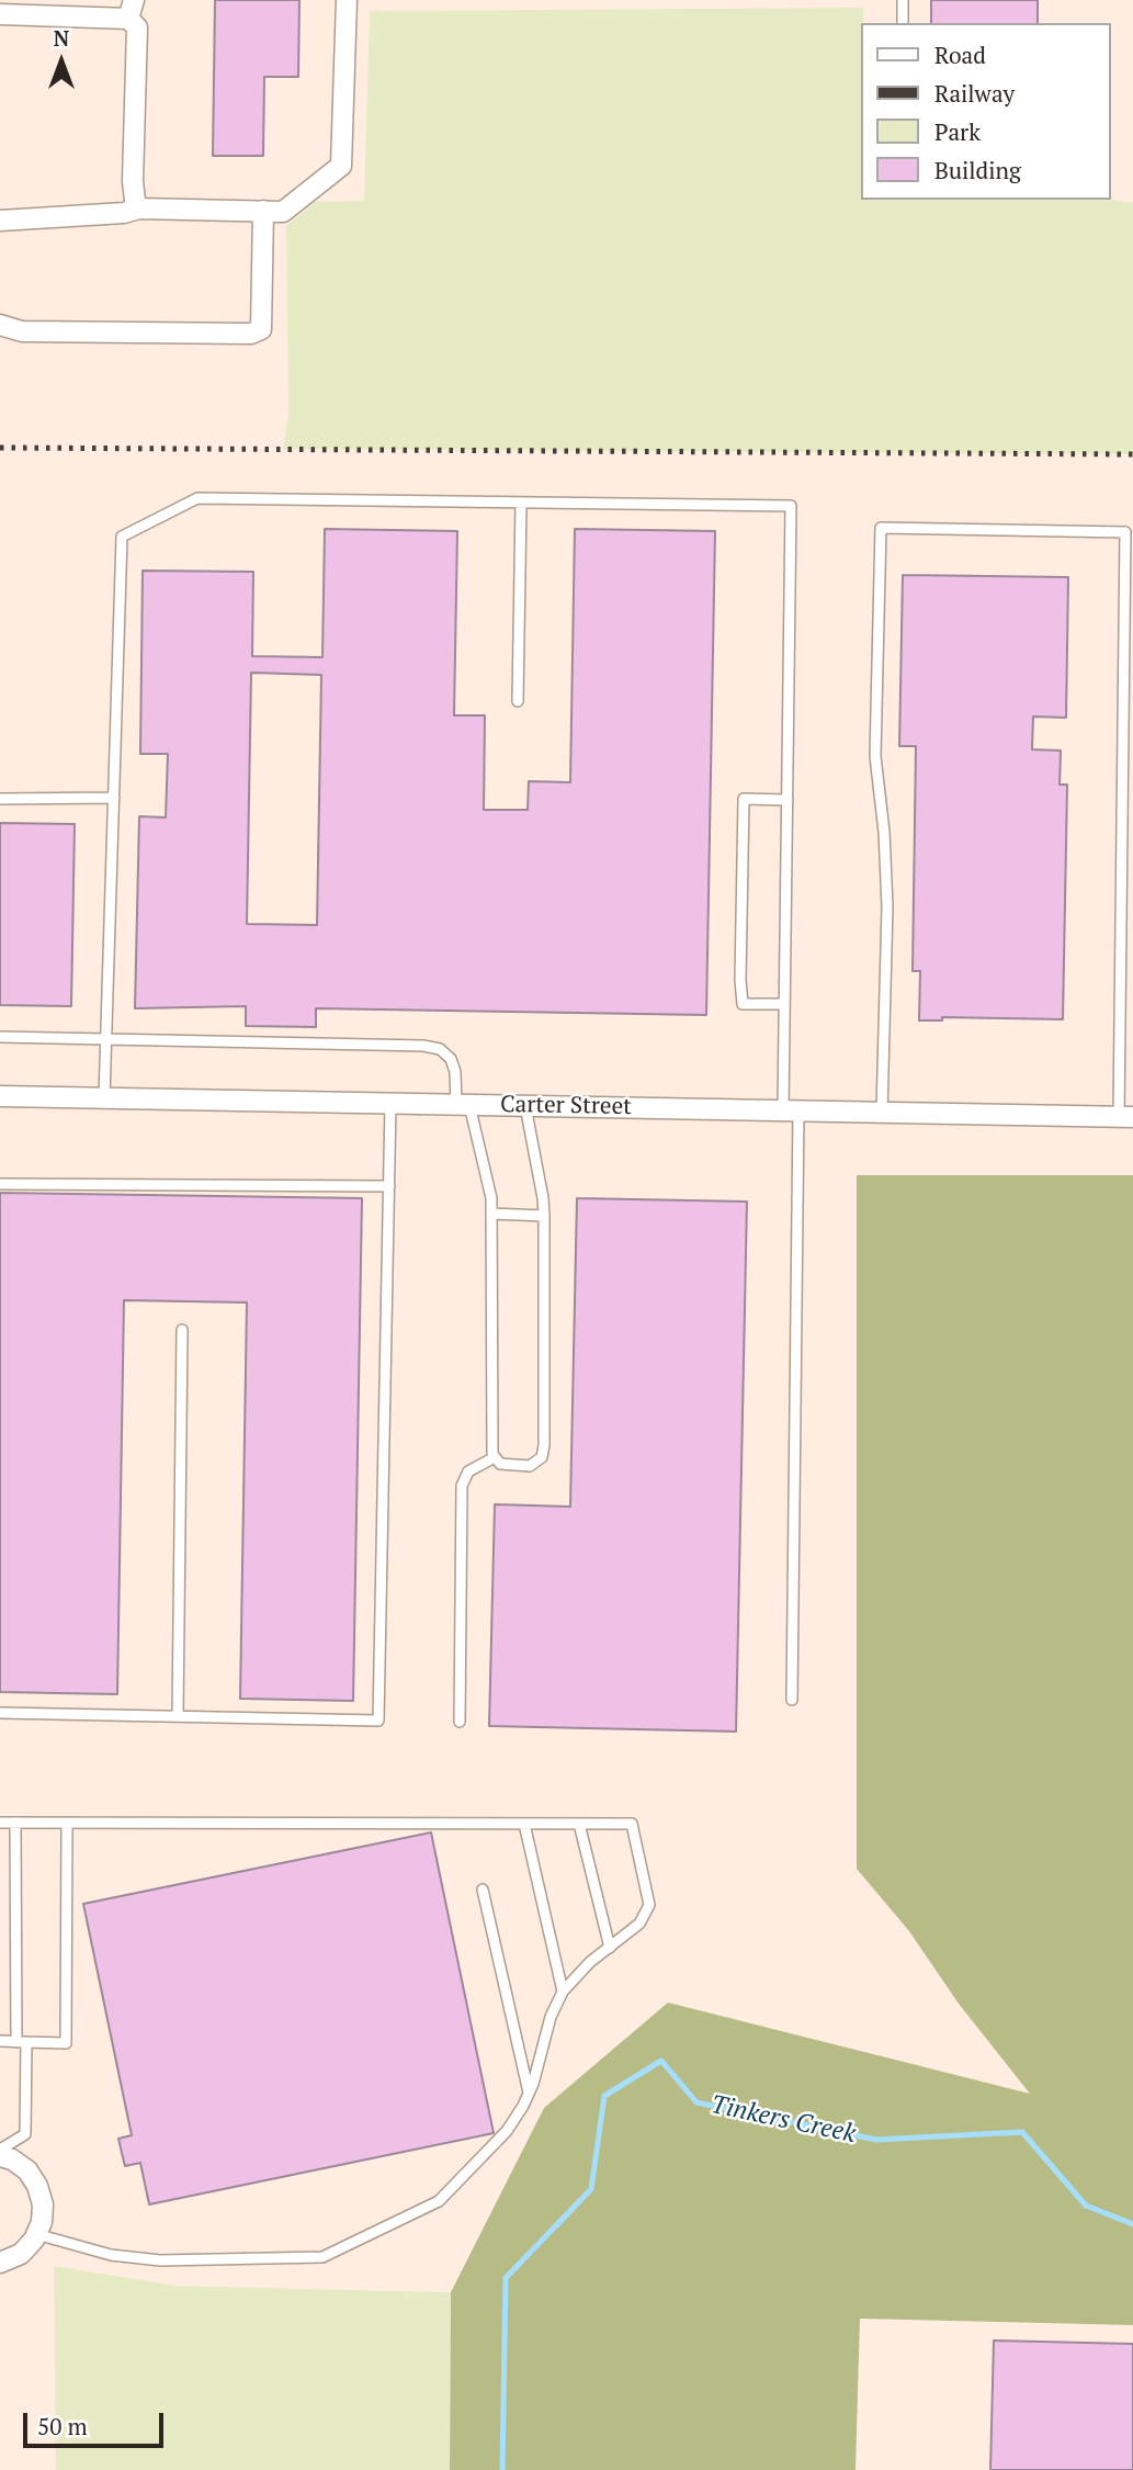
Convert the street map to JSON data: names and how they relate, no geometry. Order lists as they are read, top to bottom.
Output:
{
  "streets": {
    "street": ["Carter Street"]
  },
  "water": ["Tinkers Creek"],
  "legend": [
    "Road",
    "Railway",
    "Park",
    "Building"
  ],
  "scale_bar": "50 m",
  "north": "top"
}
